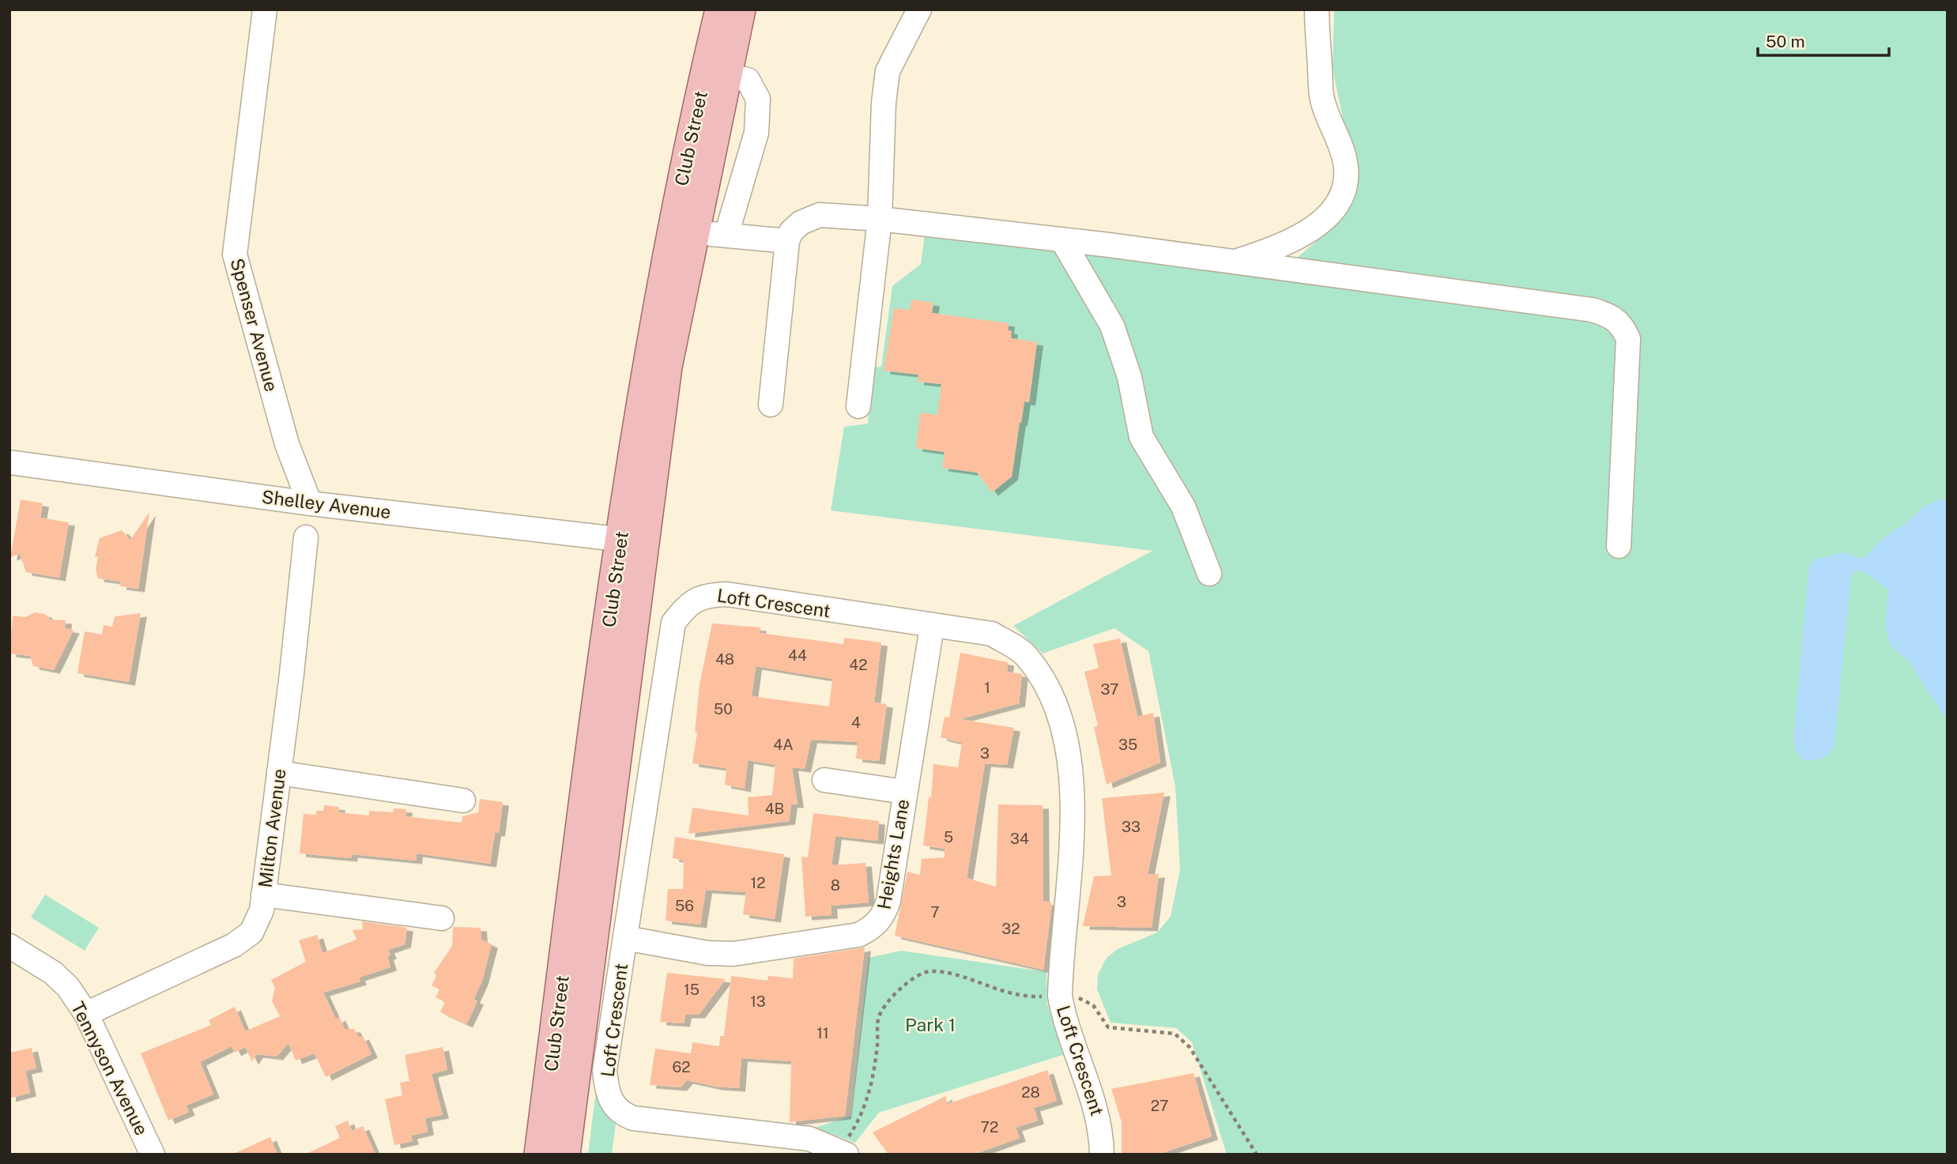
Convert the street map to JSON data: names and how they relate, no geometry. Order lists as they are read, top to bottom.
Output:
{
  "streets": {
    "main road": ["Club Street"],
    "street": [
      "Spenser Avenue",
      "Shelley Avenue",
      "Loft Crescent",
      "Milton Avenue",
      "Heights Lane",
      "Tennyson Avenue"
    ]
  },
  "crossings": [
    ["Club Street", "Shelley Avenue"],
    ["Spenser Avenue", "Shelley Avenue"],
    ["Loft Crescent", "Heights Lane"],
    ["Milton Avenue", "Tennyson Avenue"]
  ],
  "parks": ["Park 1"],
  "house_numbers": [
    "44",
    "48",
    "42",
    "1",
    "37",
    "50",
    "4",
    "4A",
    "35",
    "3",
    "4B",
    "33",
    "5",
    "34",
    "12",
    "8",
    "3",
    "56",
    "7",
    "32",
    "15",
    "13",
    "11",
    "62",
    "28",
    "27",
    "72"
  ],
  "scale_bar": "50 m"
}
